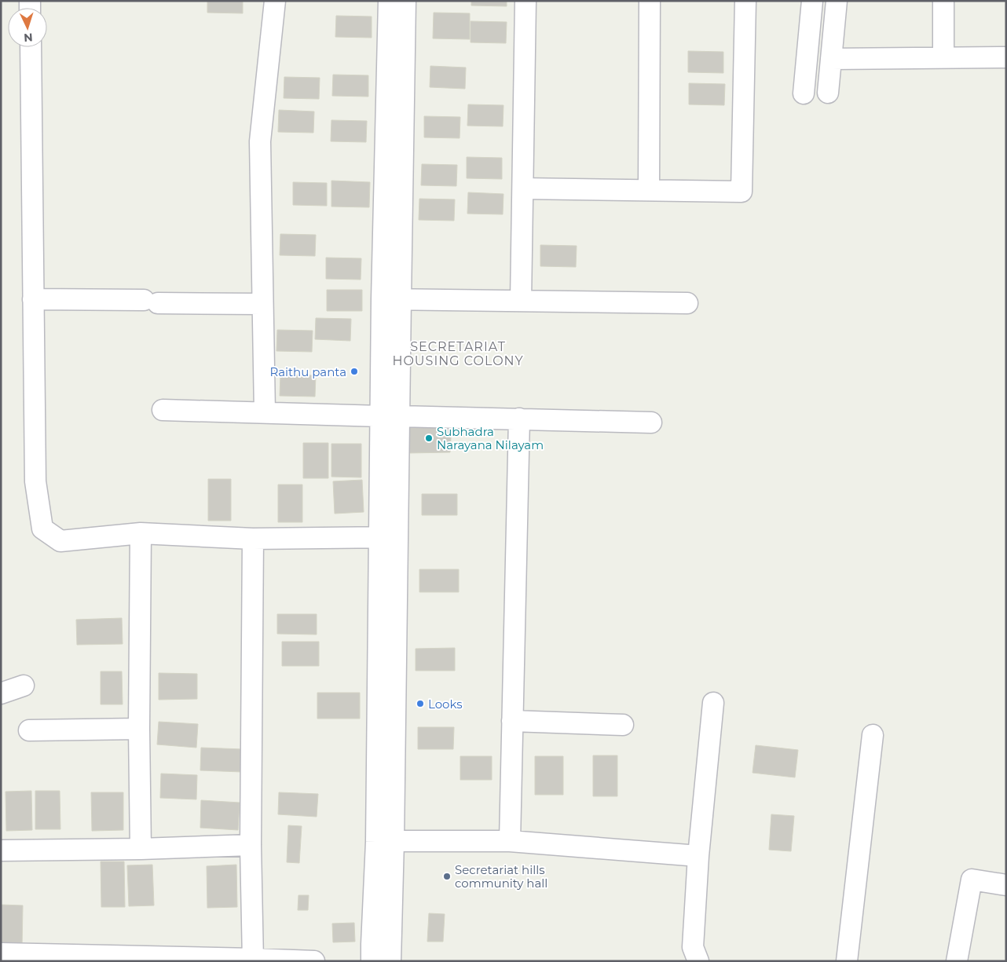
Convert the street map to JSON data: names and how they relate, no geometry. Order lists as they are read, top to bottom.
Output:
{
  "districts": ["SECRETARIAT HOUSING COLONY"],
  "places": [
    "Raithu panta",
    "Subhadra Narayana Nilayam",
    "Looks",
    "Secretariat hills community hall"
  ],
  "north": "bottom"
}
